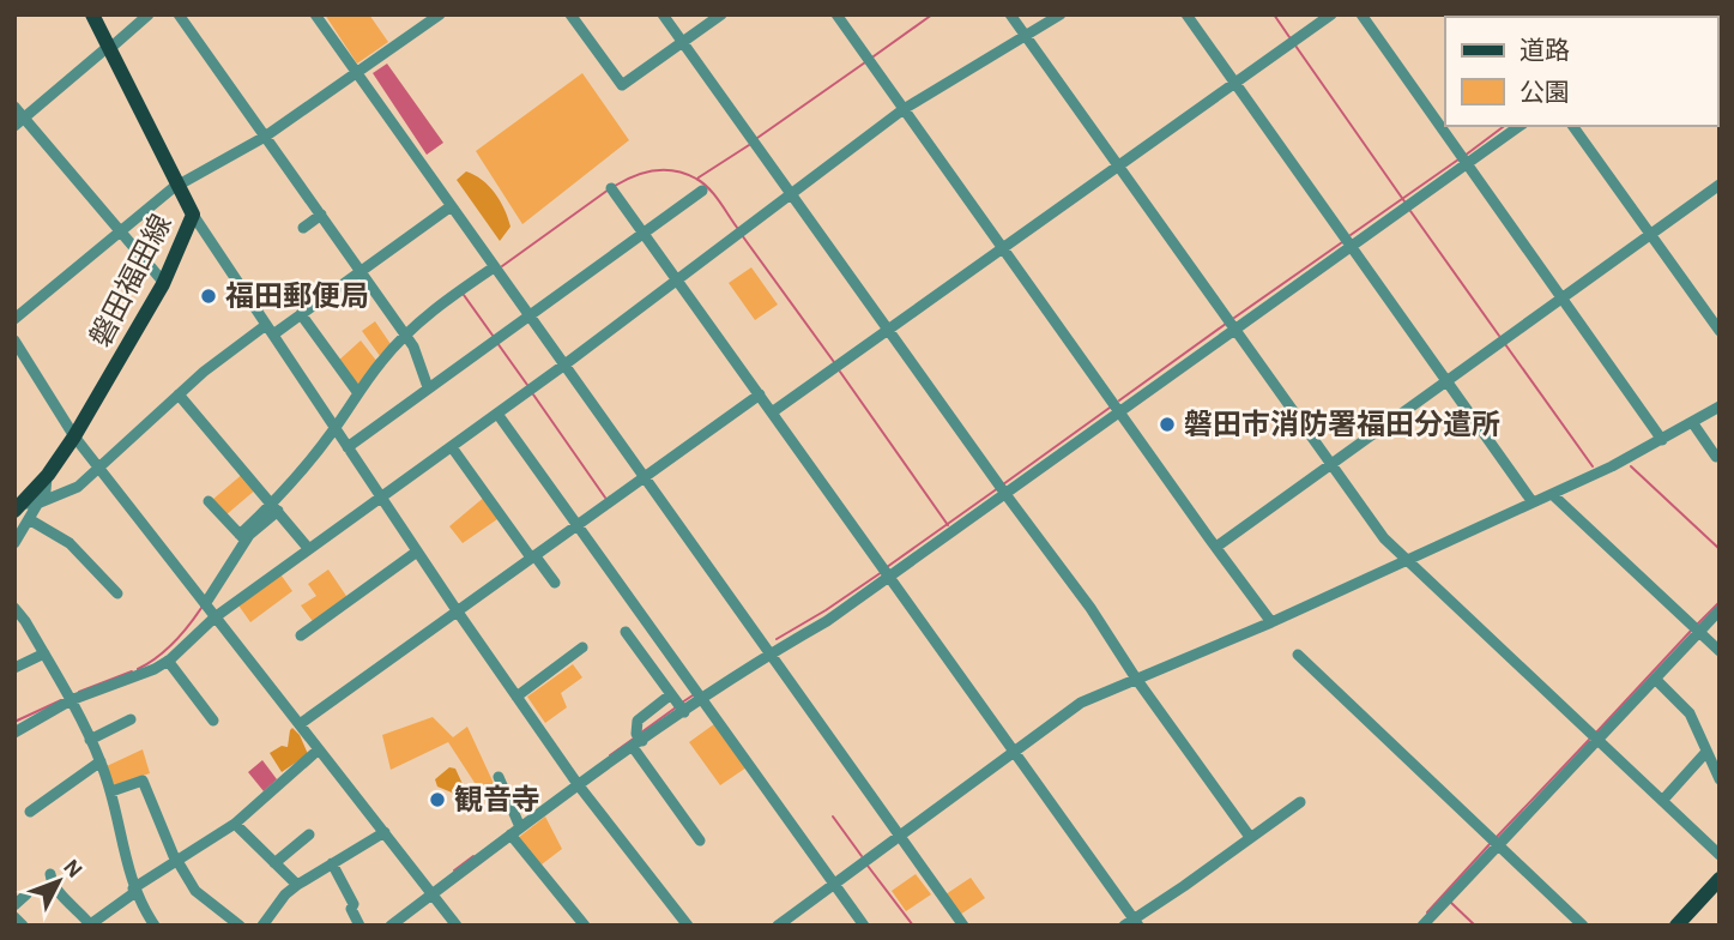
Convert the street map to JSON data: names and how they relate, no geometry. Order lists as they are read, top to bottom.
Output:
{
  "streets": {
    "main road": ["磐田福田線"]
  },
  "places": ["福田郵便局", "磐田市消防署福田分遣所", "観音寺"],
  "legend": ["道路", "公園"],
  "north": "top right"
}
